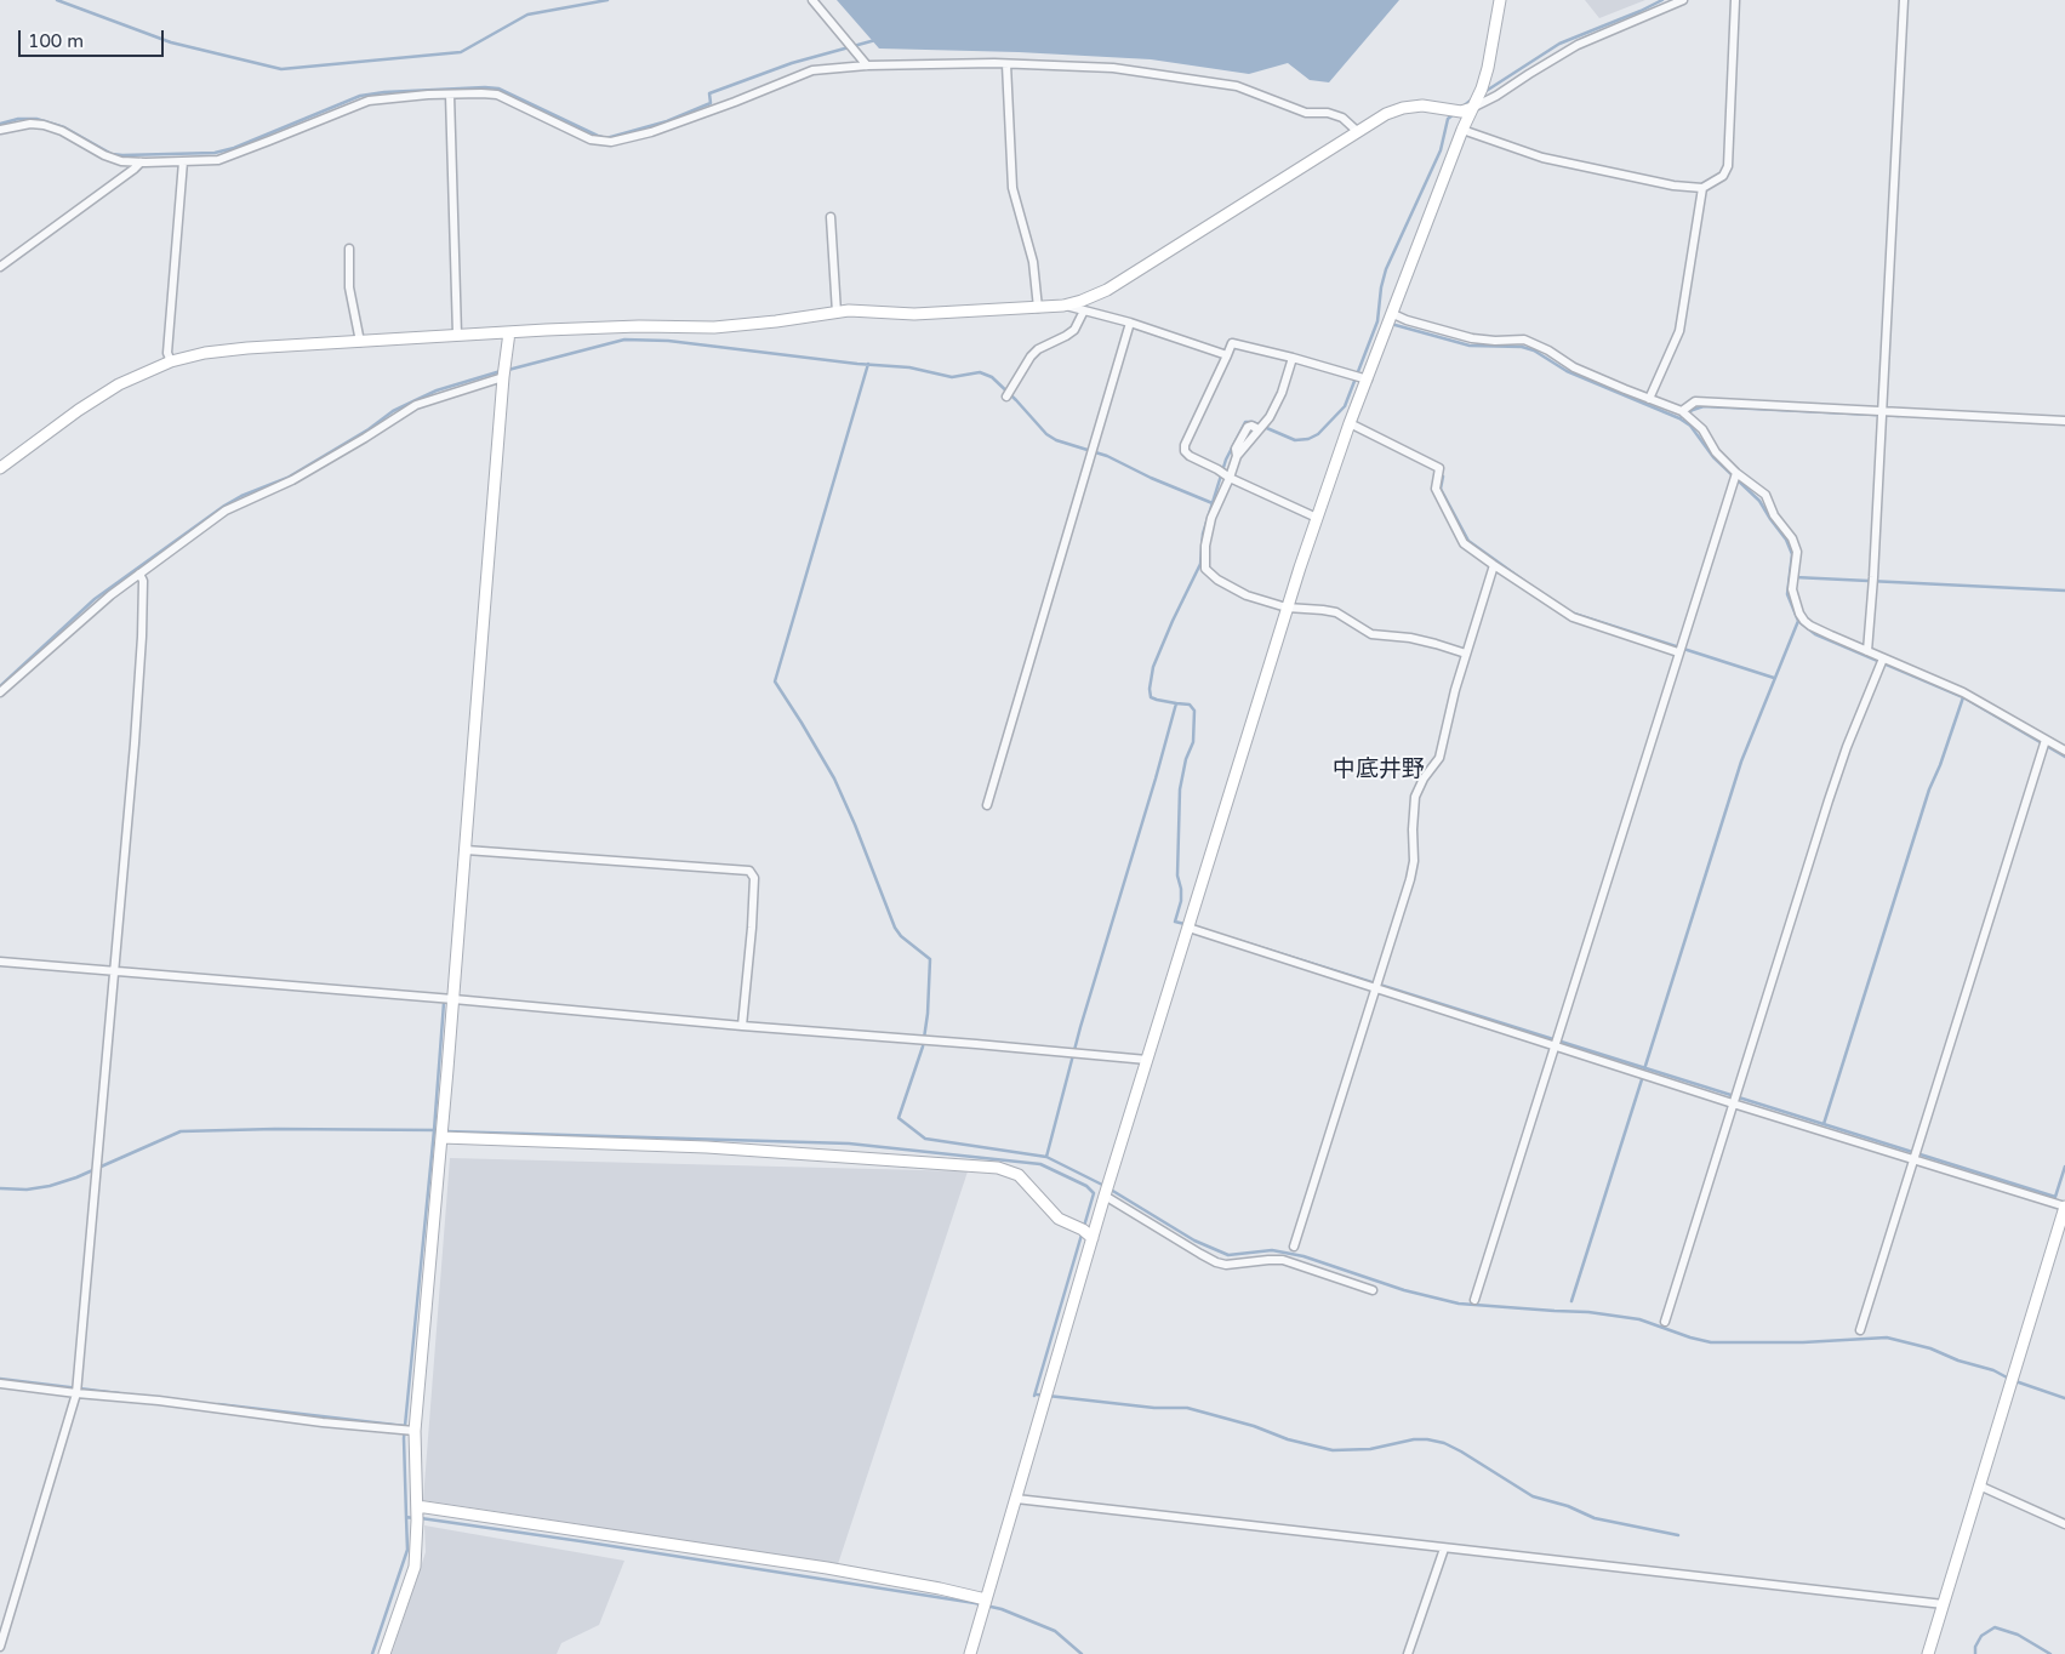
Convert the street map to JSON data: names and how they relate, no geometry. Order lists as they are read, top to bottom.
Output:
{
  "districts": ["中底井野"],
  "scale_bar": "100 m"
}
